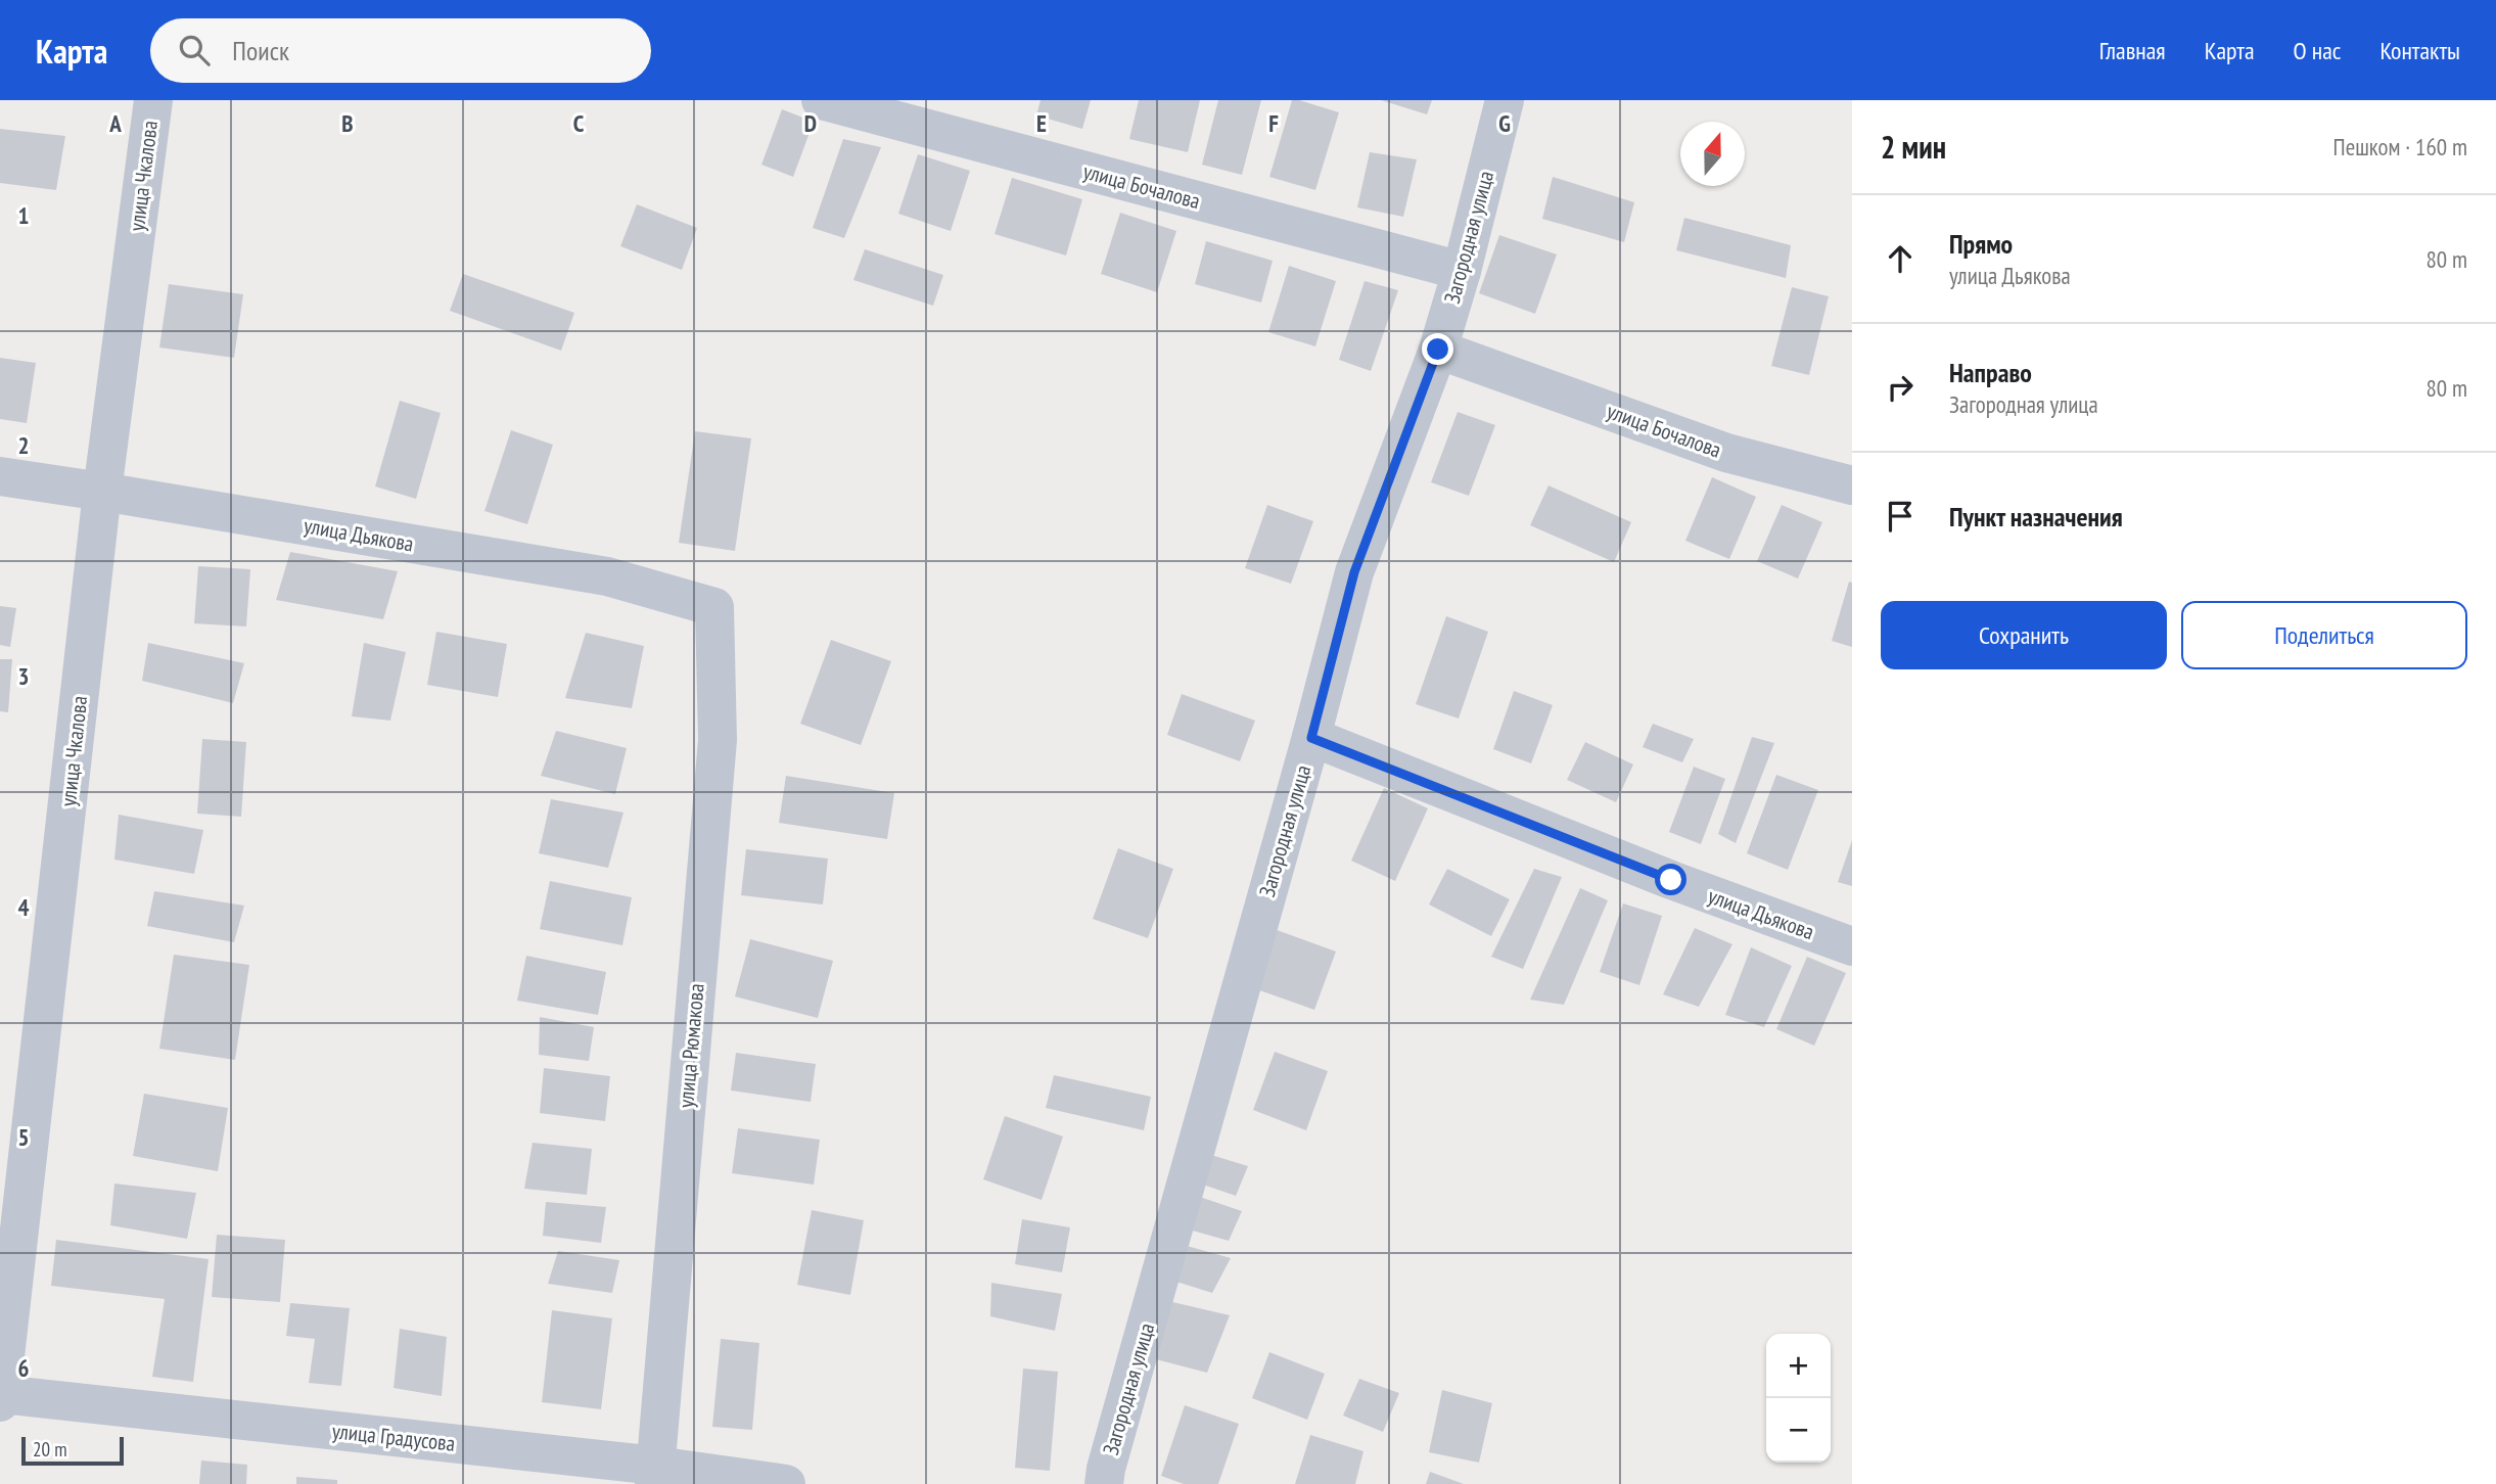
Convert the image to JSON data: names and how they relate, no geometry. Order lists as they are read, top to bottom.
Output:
{
  "streets": {
    "street": [
      "улица Чкалова",
      "улица Бочалова",
      "Загородная улица",
      "улица Дьякова",
      "улица Рюмакова",
      "улица Градусова"
    ]
  },
  "crossings": [
    ["улица Чкалова", "улица Дьякова"],
    ["улица Чкалова", "улица Градусова"],
    ["улица Бочалова", "Загородная улица"],
    ["Загородная улица", "улица Дьякова"],
    ["улица Дьякова", "улица Рюмакова"],
    ["улица Рюмакова", "улица Градусова"]
  ],
  "scale_bar": "20 m",
  "north": "top",
  "page": {
    "header": "Карта",
    "search": "Поиск",
    "nav": [
      "Главная",
      "Карта",
      "О нас",
      "Контакты"
    ],
    "heading": ["2 мин", "Пешком · 160 m"],
    "list": [
      ["Прямо", "улица Дьякова", "80 m"],
      ["Направо", "Загородная улица", "80 m"],
      "Пункт назначения"
    ],
    "buttons": ["Сохранить", "Поделиться"],
    "map_buttons": ["+", "−"],
    "scale": "20 m"
  },
  "grid": {
    "columns": [
      "A",
      "B",
      "C",
      "D",
      "E",
      "F",
      "G"
    ],
    "rows": [
      "1",
      "2",
      "3",
      "4",
      "5",
      "6"
    ]
  }
}
